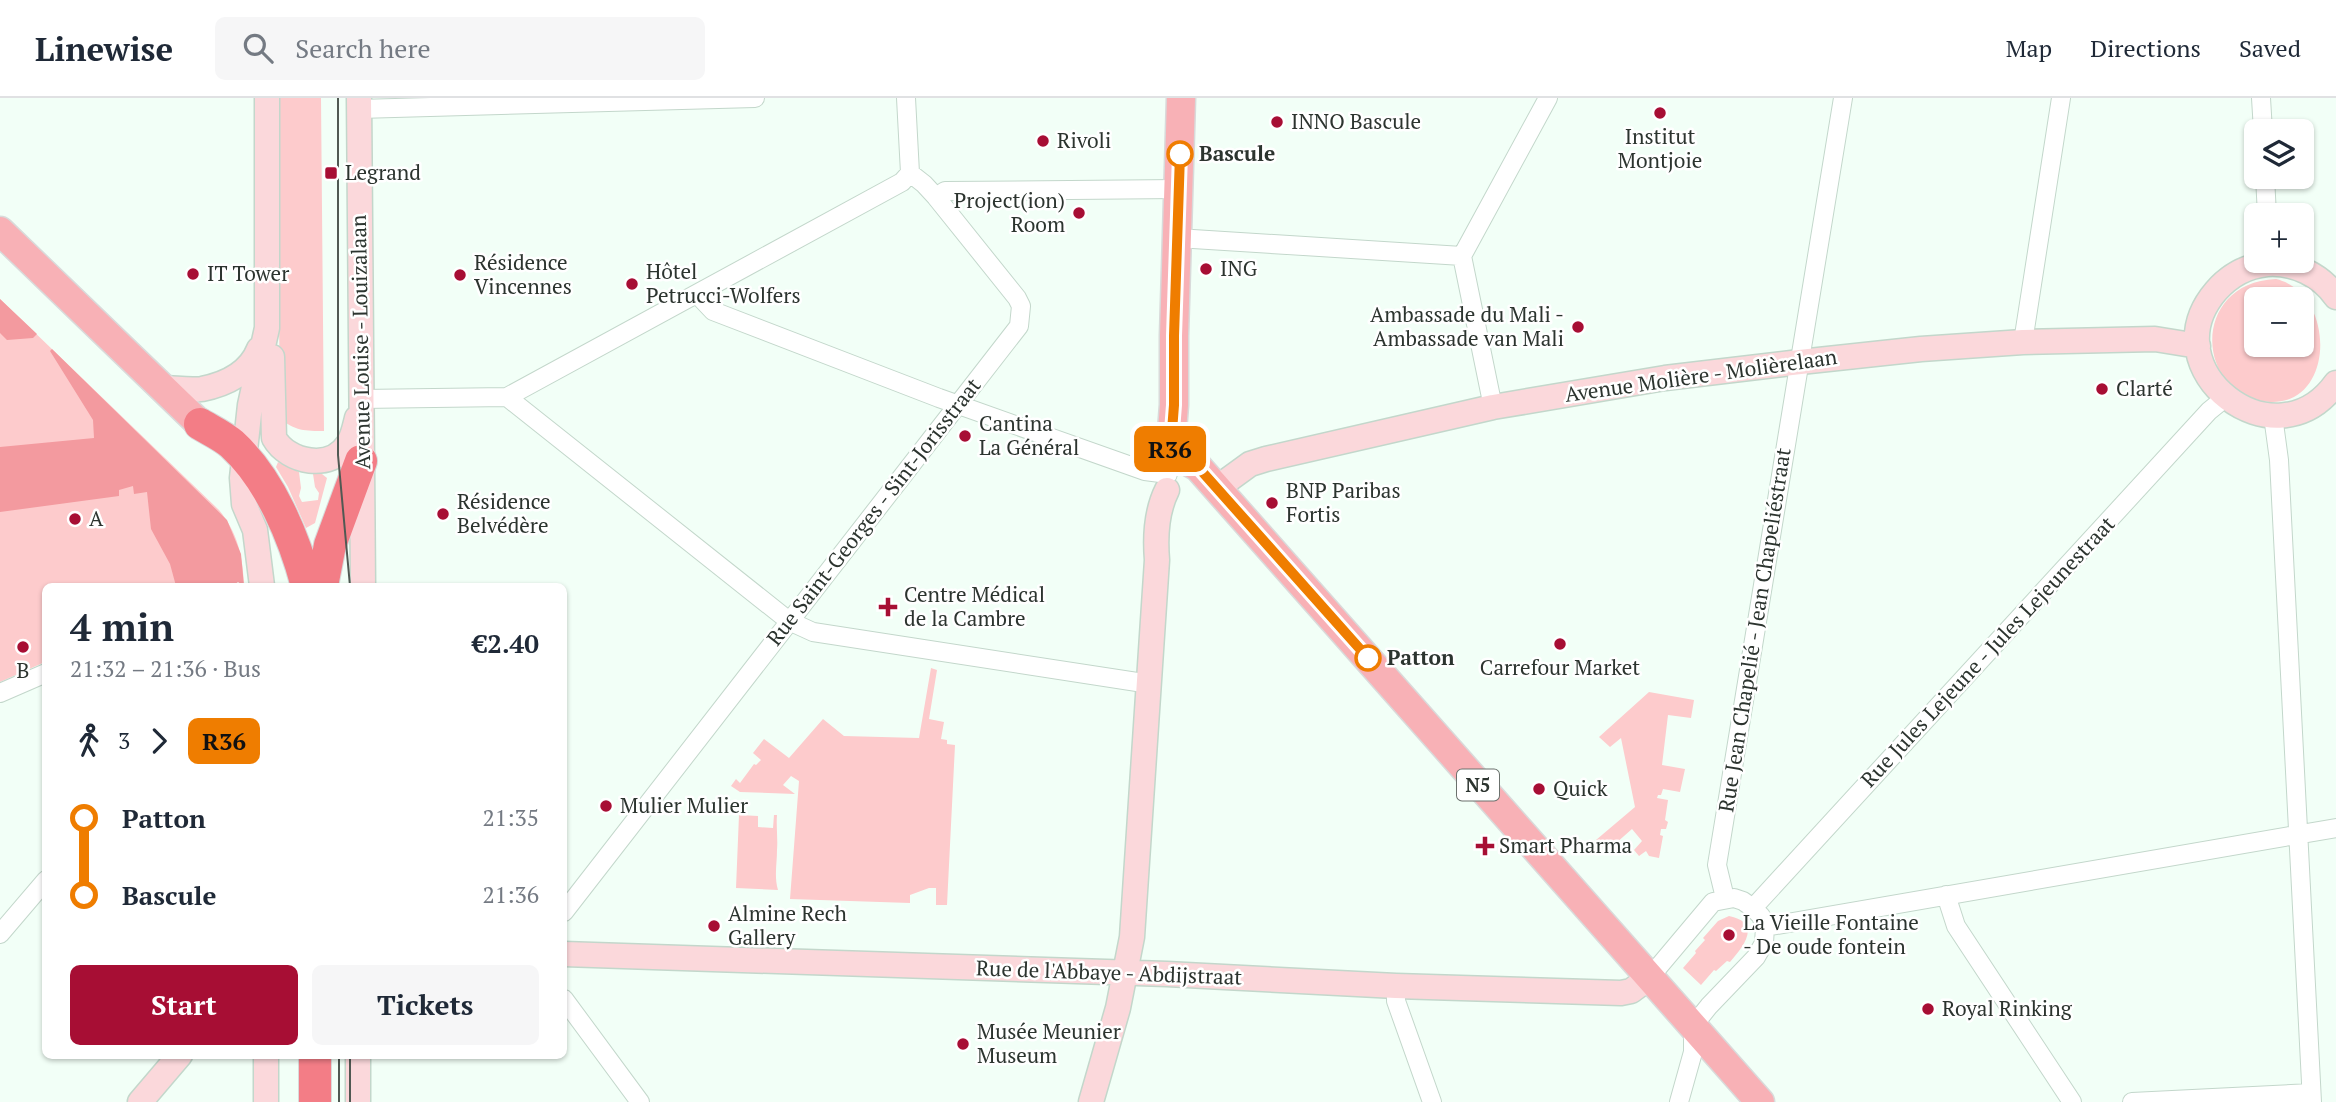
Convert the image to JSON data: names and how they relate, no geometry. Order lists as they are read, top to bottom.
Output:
{
  "streets": {
    "main road": ["N5"],
    "street": [
      "Avenue Louise - Louizalaan",
      "Avenue Molière - Molièrelaan",
      "Rue Saint-Georges - Sint-Jorisstraat",
      "Rue Jean Chapelié - Jean Chapeliéstraat",
      "Rue Jules Lejeune - Jules Lejeunestraat",
      "Rue de l'Abbaye - Abdijstraat"
    ]
  },
  "crossings": [
    ["Avenue Molière - Molièrelaan", "Rue Jean Chapelié - Jean Chapeliéstraat"],
    ["Avenue Molière - Molièrelaan", "N5"],
    ["N5", "Rue de l'Abbaye - Abdijstraat"]
  ],
  "places": {
    "other": [
      "Institut Montjoie",
      "INNO Bascule",
      "Rivoli",
      "Bascule",
      "Project(ion) Room",
      "ING",
      "IT Tower",
      "Résidence Vincennes",
      "Hôtel Petrucci-Wolfers",
      "Ambassade du Mali - Ambassade van Mali",
      "Clarté",
      "Cantina La Général",
      "BNP Paribas Fortis",
      "Résidence Belvédère",
      "A",
      "Carrefour Market",
      "B",
      "Patton",
      "Quick",
      "Mulier Mulier",
      "Almine Rech Gallery",
      "La Vieille Fontaine - De oude fontein",
      "Royal Rinking",
      "Musée Meunier Museum"
    ],
    "transit": ["Legrand"],
    "health": ["Centre Médical de la Cambre", "Smart Pharma"]
  },
  "lines": ["bus line R36"],
  "page": {
    "header": "Linewise",
    "search": "Search here",
    "nav": ["Map", "Directions", "Saved"],
    "on_map": "R36",
    "map_buttons": ["+", "−"],
    "heading": ["4 min", "21:32 – 21:36 · Bus", "€2.40"],
    "legs": ["3", "R36"],
    "list": [
      {
        "name": "Patton",
        "value": "21:35"
      },
      {
        "name": "Bascule",
        "value": "21:36"
      }
    ],
    "buttons": ["Start", "Tickets"]
  }
}
